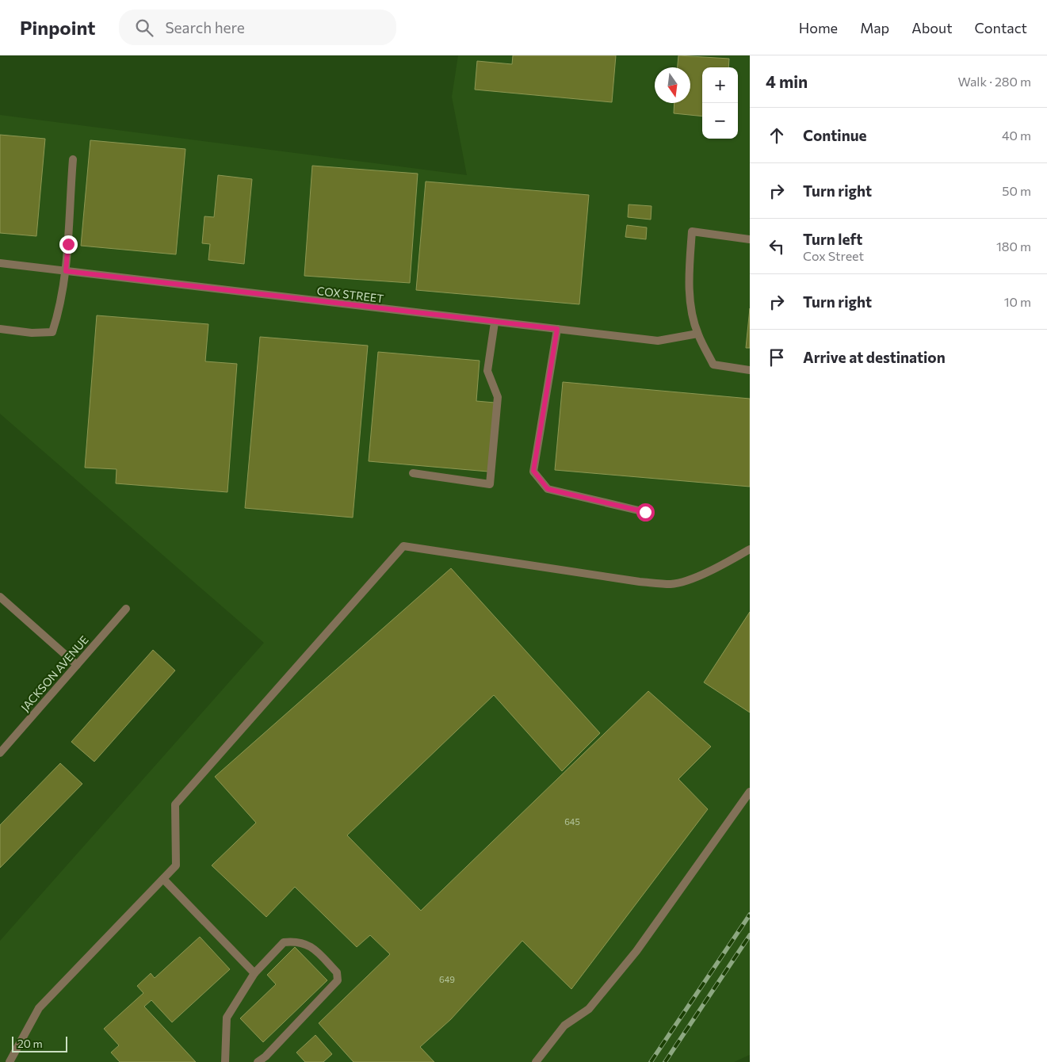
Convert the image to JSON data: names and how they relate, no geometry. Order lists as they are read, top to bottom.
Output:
{
  "streets": {
    "street": ["COX STREET", "JACKSON AVENUE"]
  },
  "house_numbers": ["645", "649"],
  "scale_bar": "20 m",
  "north": "bottom",
  "page": {
    "header": "Pinpoint",
    "search": "Search here",
    "nav": [
      "Home",
      "Map",
      "About",
      "Contact"
    ],
    "heading": ["4 min", "Walk · 280 m"],
    "map_buttons": ["+", "−"],
    "list": [
      ["Continue", "40 m"],
      ["Turn right", "50 m"],
      ["Turn left", "Cox Street", "180 m"],
      ["Turn right", "10 m"],
      "Arrive at destination"
    ],
    "scale": "20 m"
  }
}
